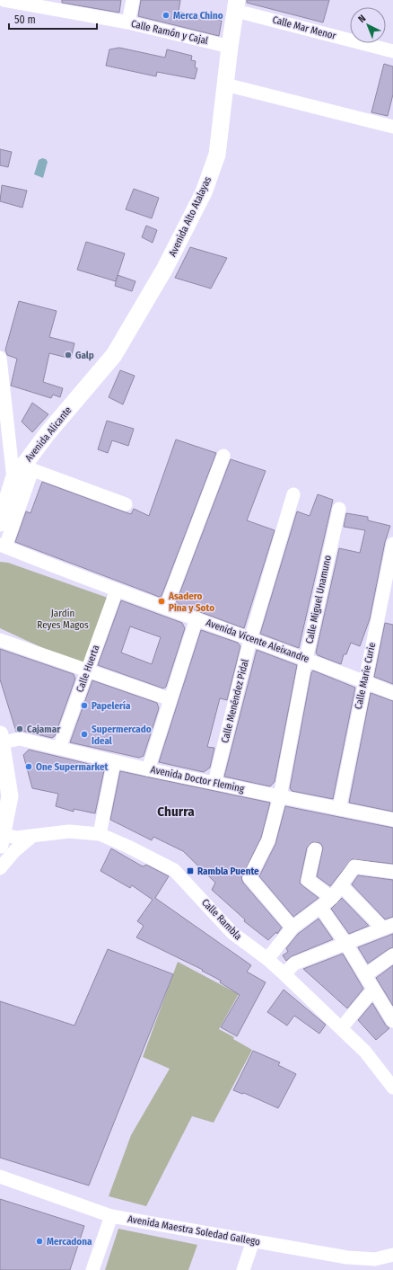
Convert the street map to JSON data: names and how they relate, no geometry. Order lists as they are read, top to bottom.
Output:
{
  "streets": {
    "main road": ["Avenida Alto Atalayas", "Avenida Alicante"],
    "street": [
      "Calle Mar Menor",
      "Calle Ramón y Cajal",
      "Calle Miguel Unamuno",
      "Avenida Vicente Aleixandre",
      "Calle Huerta",
      "Calle Marie Curie",
      "Calle Menéndez Pidal",
      "Avenida Doctor Fleming",
      "Calle Rambla",
      "Avenida Maestra Soledad Gallego"
    ]
  },
  "crossings": [
    ["Calle Mar Menor", "Avenida Alto Atalayas"],
    ["Calle Ramón y Cajal", "Avenida Alto Atalayas"],
    ["Avenida Alto Atalayas", "Avenida Alicante"],
    ["Calle Miguel Unamuno", "Avenida Vicente Aleixandre"],
    ["Calle Miguel Unamuno", "Avenida Doctor Fleming"],
    ["Avenida Vicente Aleixandre", "Calle Huerta"],
    ["Avenida Vicente Aleixandre", "Calle Marie Curie"],
    ["Avenida Vicente Aleixandre", "Calle Menéndez Pidal"],
    ["Calle Huerta", "Avenida Doctor Fleming"],
    ["Calle Marie Curie", "Avenida Doctor Fleming"],
    ["Calle Menéndez Pidal", "Avenida Doctor Fleming"]
  ],
  "districts": ["Churra"],
  "parks": ["Jardín Reyes Magos"],
  "places": {
    "other": [
      "Merca Chino",
      "Galp",
      "Asadero Pina y Soto",
      "Papelería",
      "Cajamar",
      "Supermercado Ideal",
      "One Supermarket",
      "Mercadona"
    ],
    "transit": ["Rambla Puente"]
  },
  "scale_bar": "50 m",
  "north": "top left"
}
